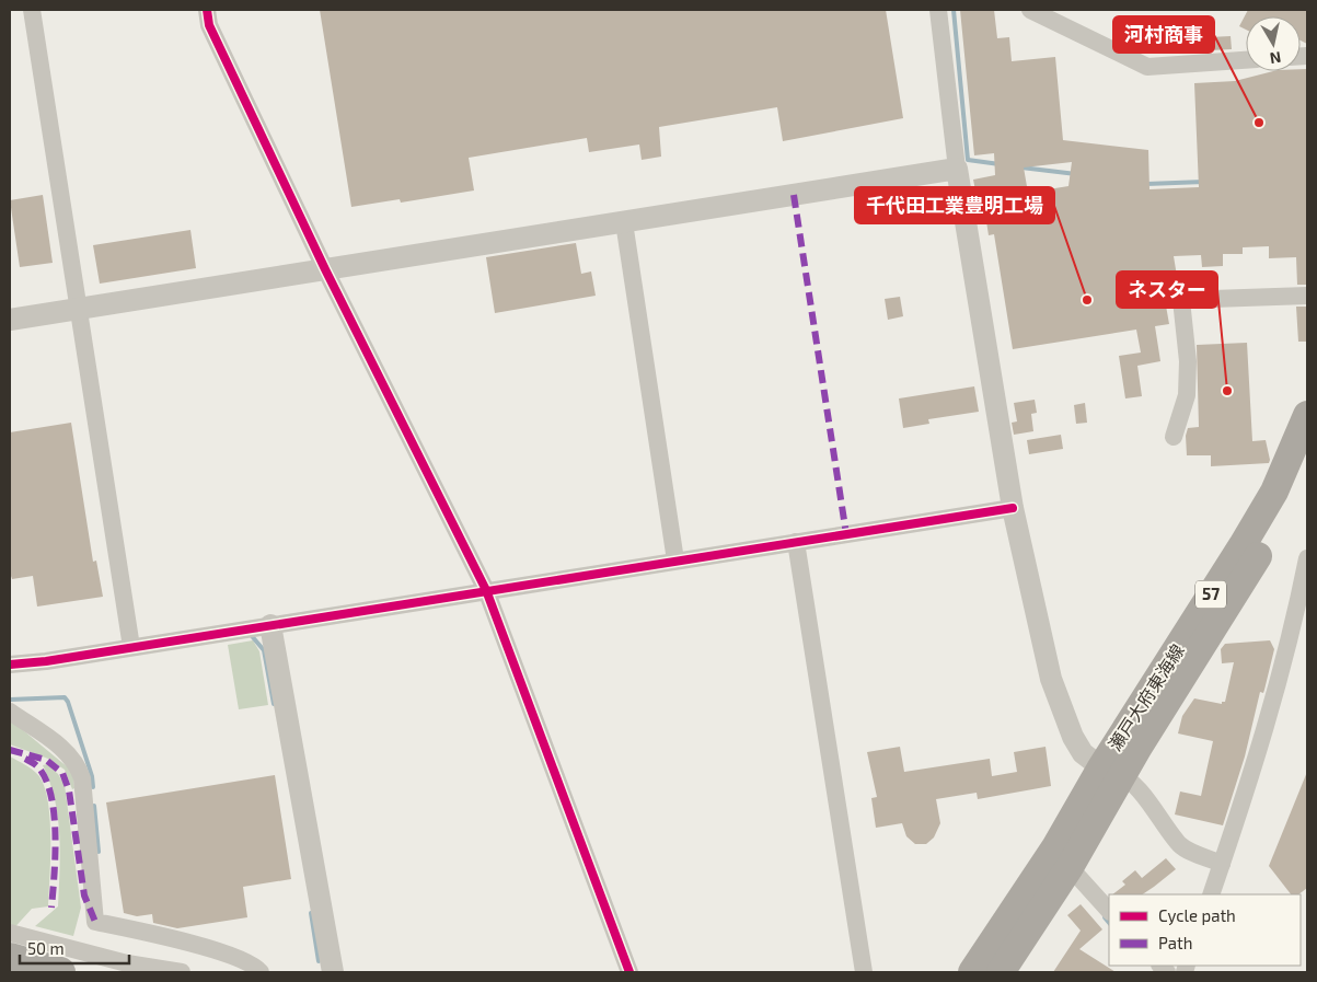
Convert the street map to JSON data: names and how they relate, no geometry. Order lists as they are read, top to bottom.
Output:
{
  "streets": {
    "main road": ["57", "瀬戸大府東海線"]
  },
  "places": ["河村商事", "千代田工業豊明工場", "ネスター"],
  "legend": ["Cycle path", "Path"],
  "scale_bar": "50 m",
  "north": "bottom"
}
